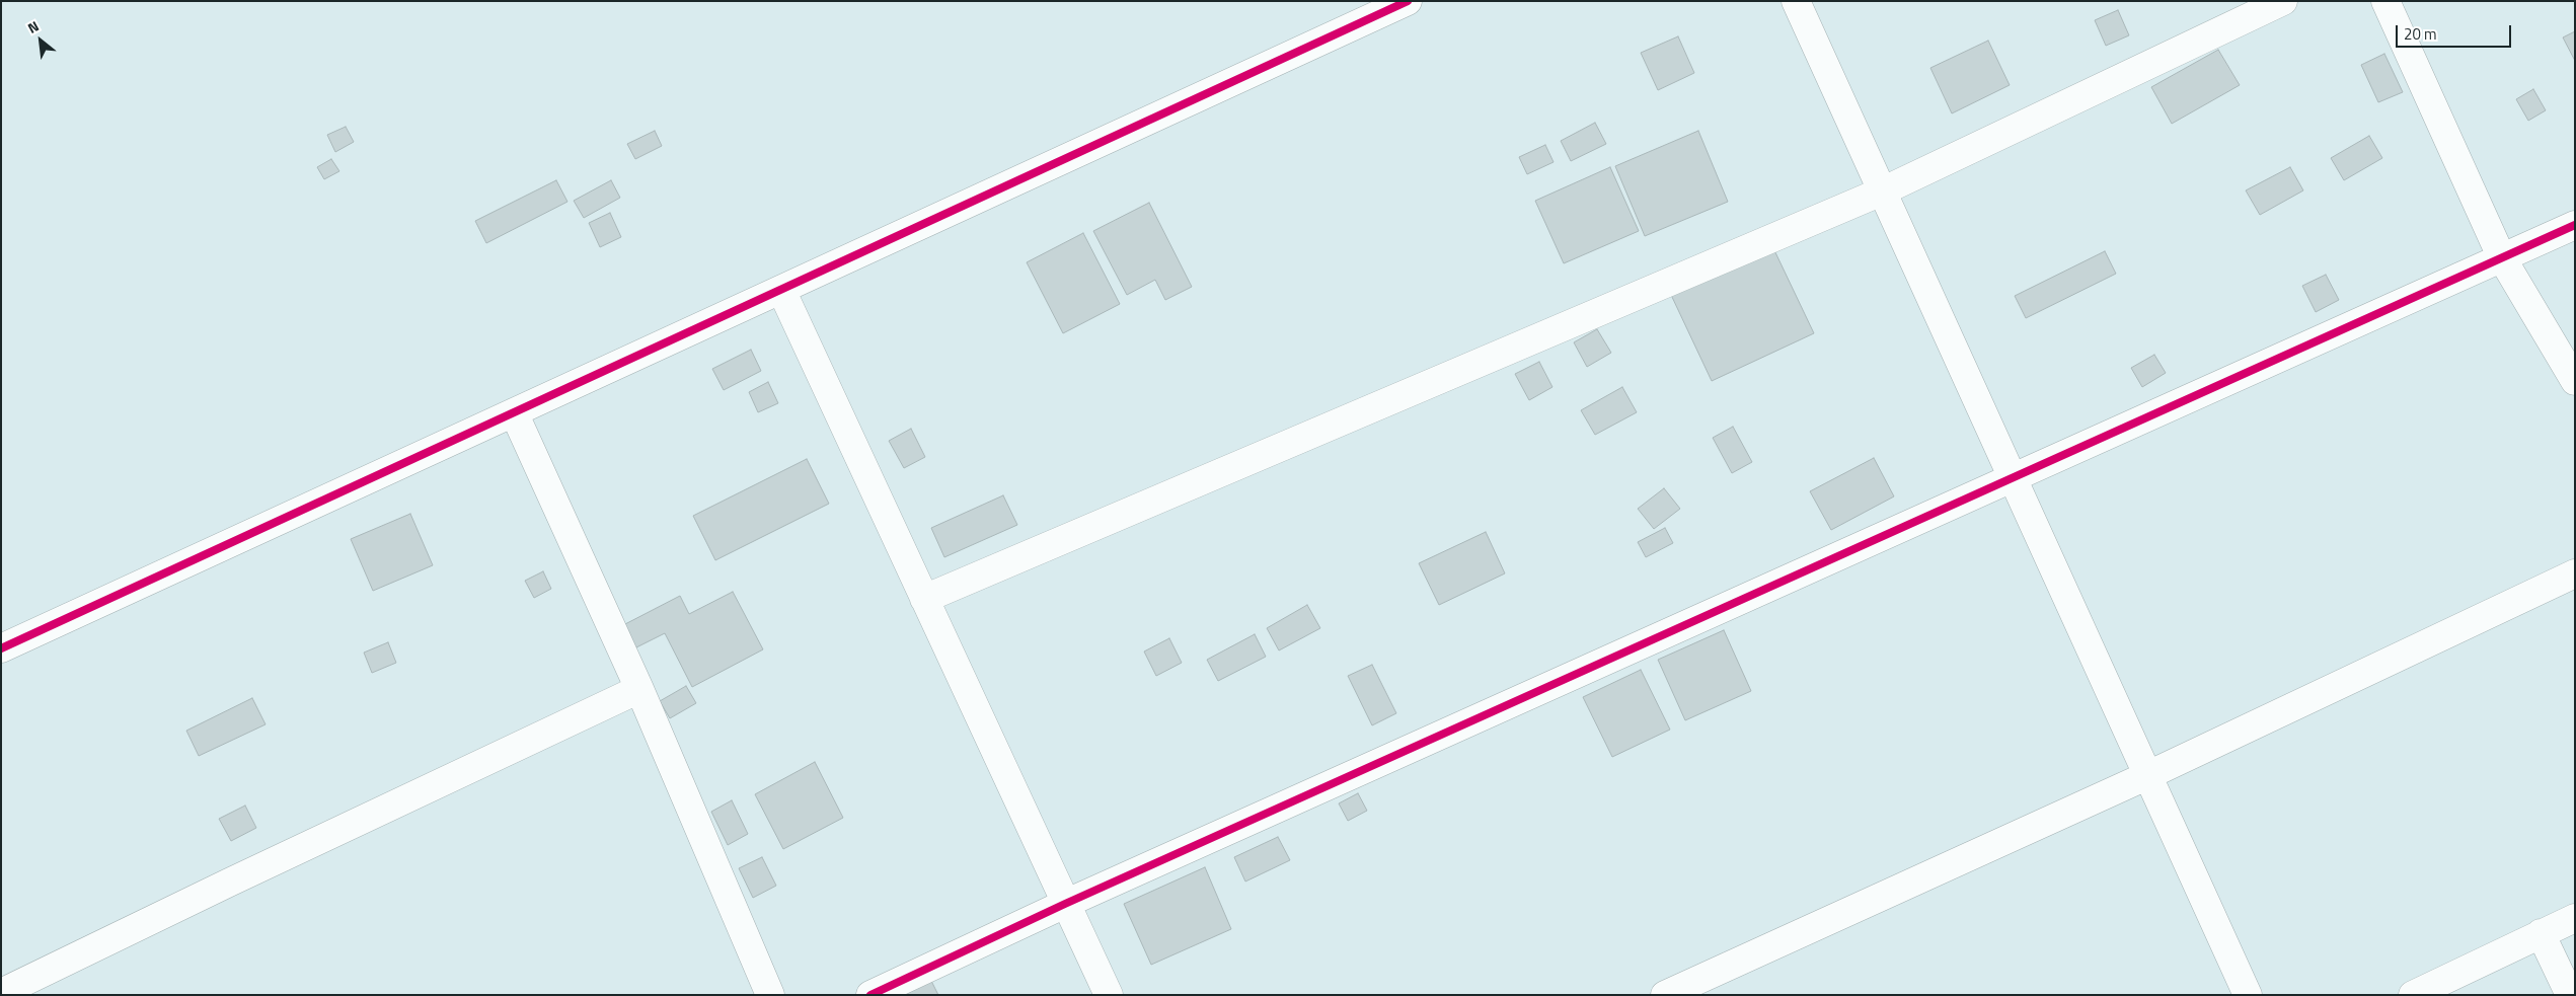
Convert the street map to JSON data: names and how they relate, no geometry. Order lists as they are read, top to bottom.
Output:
{
  "scale_bar": "20 m",
  "north": "top left"
}
